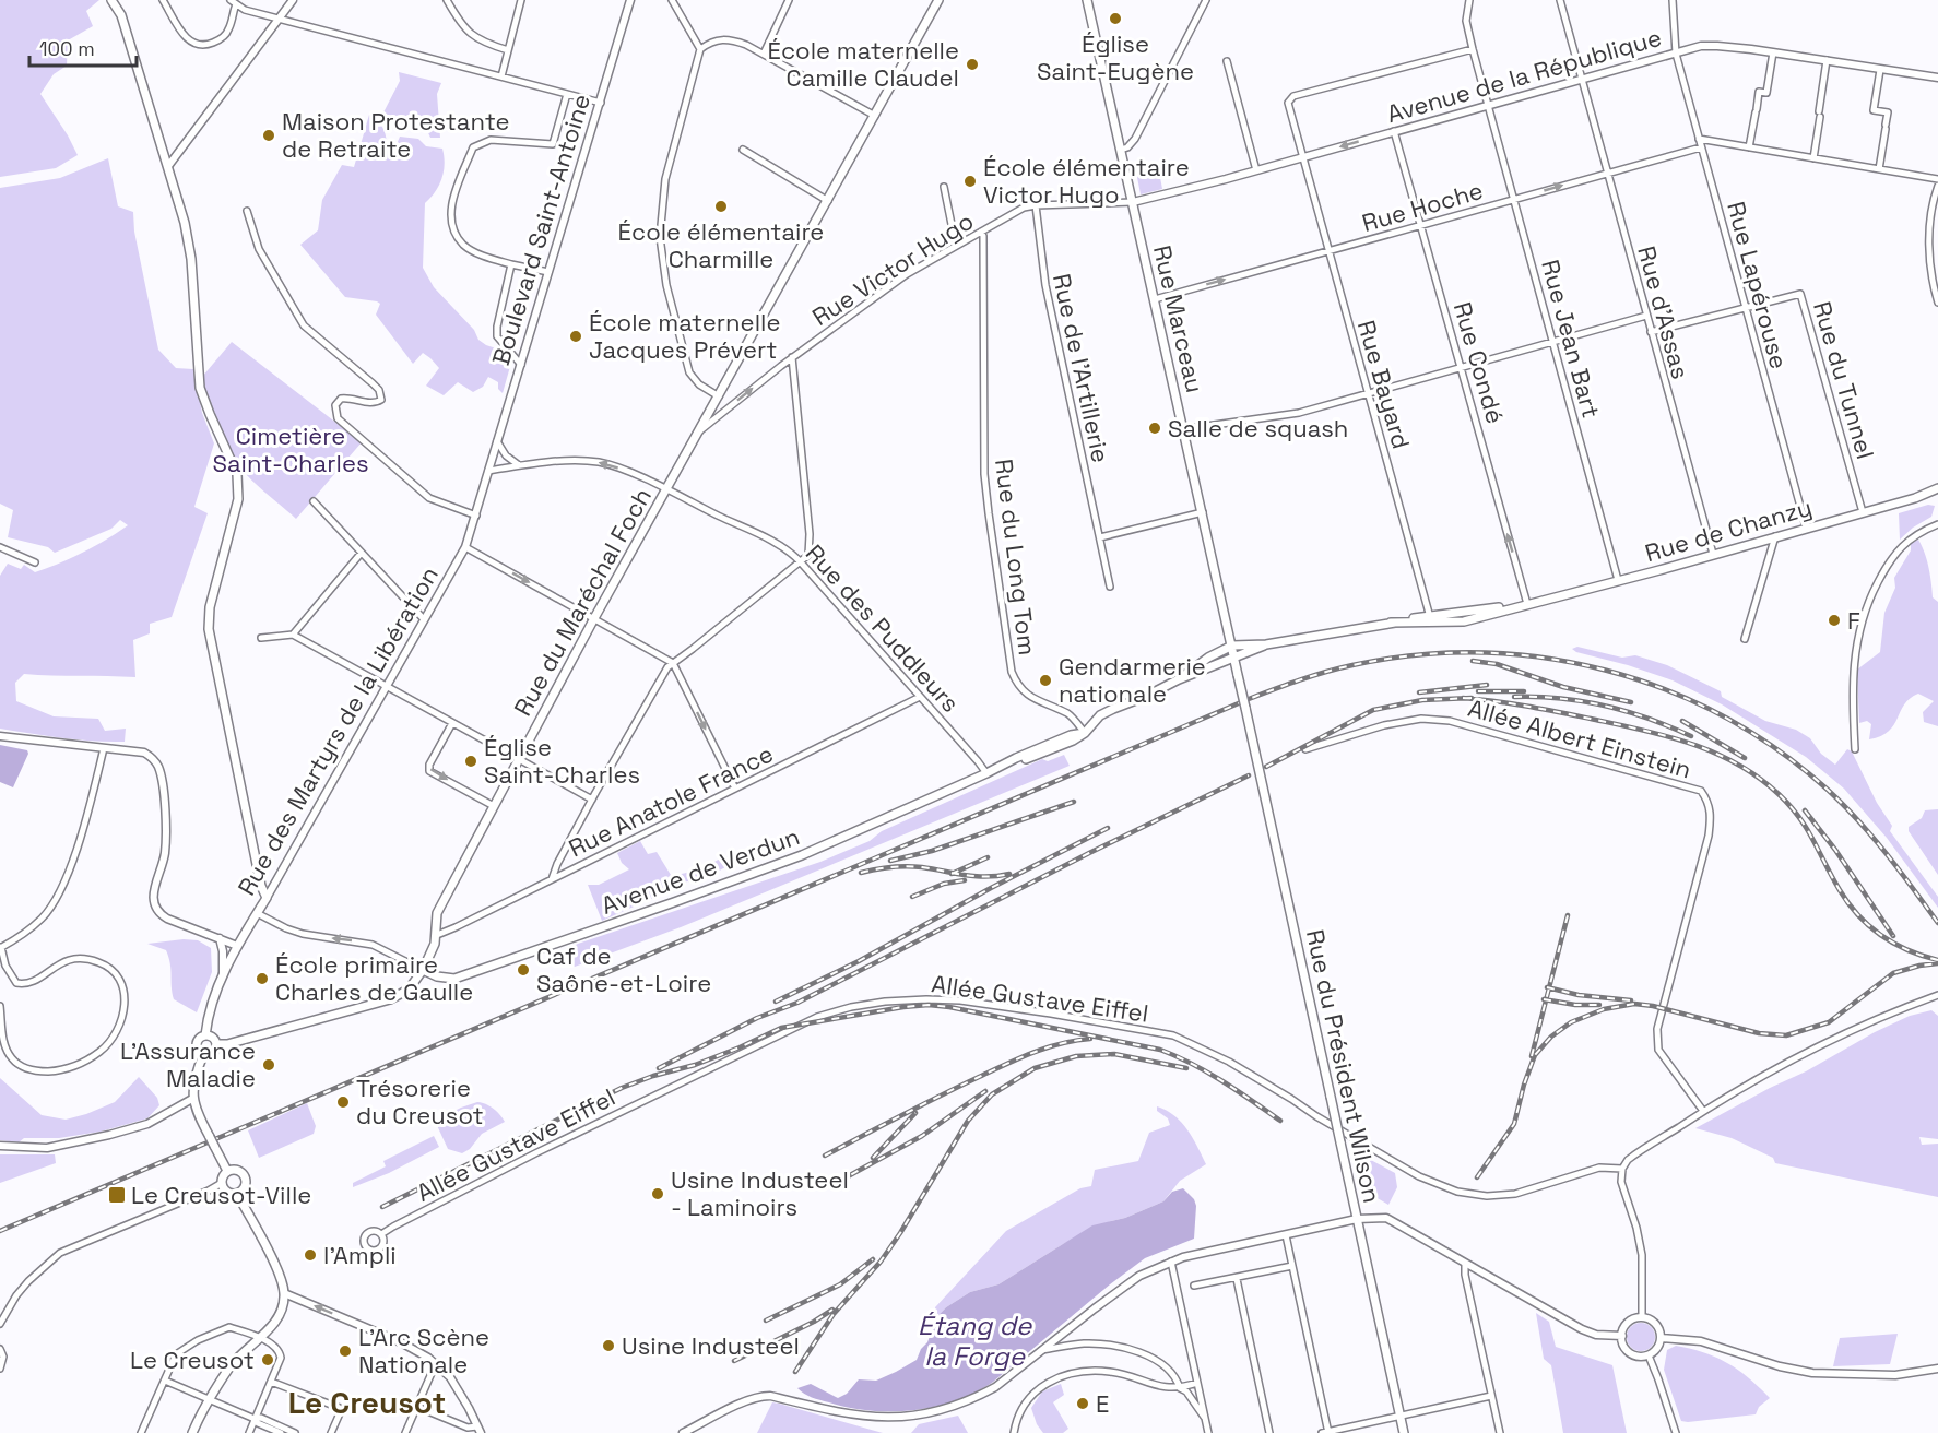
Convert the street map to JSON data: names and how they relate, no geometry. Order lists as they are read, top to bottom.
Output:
{
  "streets": {
    "main road": [
      "Rue Marceau",
      "Rue de Chanzy",
      "Rue du Maréchal Foch",
      "Rue des Martyrs de la Libération",
      "Avenue de Verdun",
      "Rue du Président Wilson"
    ],
    "street": [
      "Avenue de la République",
      "Rue Hoche",
      "Boulevard Saint-Antoine",
      "Rue Victor Hugo",
      "Rue Lapérouse",
      "Rue d'Assas",
      "Rue Jean Bart",
      "Rue Condé",
      "Rue de l'Artillerie",
      "Rue du Tunnel",
      "Rue Bayard",
      "Rue du Long Tom",
      "Rue des Puddleurs",
      "Allée Albert Einstein",
      "Rue Anatole France",
      "Allée Gustave Eiffel"
    ]
  },
  "crossings": [
    ["Avenue de la République", "Rue Victor Hugo"],
    ["Avenue de la République", "Rue Lapérouse"],
    ["Avenue de la République", "Rue d'Assas"],
    ["Avenue de la République", "Rue Marceau"],
    ["Avenue de la République", "Rue Jean Bart"],
    ["Avenue de la République", "Rue Condé"],
    ["Avenue de la République", "Rue Bayard"],
    ["Rue Hoche", "Rue Lapérouse"],
    ["Rue Hoche", "Rue d'Assas"],
    ["Rue Hoche", "Rue Marceau"],
    ["Rue Hoche", "Rue Jean Bart"],
    ["Rue Hoche", "Rue Condé"],
    ["Rue Hoche", "Rue Bayard"],
    ["Boulevard Saint-Antoine", "Rue des Martyrs de la Libération"],
    ["Rue Victor Hugo", "Rue Marceau"],
    ["Rue Victor Hugo", "Rue de l'Artillerie"],
    ["Rue Victor Hugo", "Rue du Long Tom"],
    ["Rue Victor Hugo", "Rue du Maréchal Foch"],
    ["Rue Lapérouse", "Rue du Tunnel"],
    ["Rue Lapérouse", "Rue de Chanzy"],
    ["Rue d'Assas", "Rue du Tunnel"],
    ["Rue d'Assas", "Rue de Chanzy"],
    ["Rue Marceau", "Rue de Chanzy"],
    ["Rue Marceau", "Avenue de Verdun"],
    ["Rue Marceau", "Rue du Président Wilson"],
    ["Rue Jean Bart", "Rue Bayard"],
    ["Rue Jean Bart", "Rue de Chanzy"],
    ["Rue Condé", "Rue de Chanzy"],
    ["Rue du Tunnel", "Rue de Chanzy"],
    ["Rue Bayard", "Rue de Chanzy"],
    ["Rue de Chanzy", "Avenue de Verdun"],
    ["Rue du Long Tom", "Avenue de Verdun"],
    ["Rue du Maréchal Foch", "Rue des Puddleurs"],
    ["Rue du Maréchal Foch", "Rue des Martyrs de la Libération"],
    ["Rue du Maréchal Foch", "Rue Anatole France"],
    ["Rue du Maréchal Foch", "Avenue de Verdun"],
    ["Rue des Puddleurs", "Rue Anatole France"],
    ["Rue des Puddleurs", "Avenue de Verdun"]
  ],
  "one_way": ["Rue Hoche", "Rue Condé"],
  "districts": ["Le Creusot"],
  "water": ["Étang de la Forge"],
  "parks": ["Cimetière Saint-Charles"],
  "places": {
    "other": [
      "Église Saint-Eugène",
      "École maternelle Camille Claudel",
      "Maison Protestante de Retraite",
      "École élémentaire Victor Hugo",
      "École élémentaire Charmille",
      "École maternelle Jacques Prévert",
      "Salle de squash",
      "F",
      "Gendarmerie nationale",
      "Église Saint-Charles",
      "Caf de Saône-et-Loire",
      "École primaire Charles de Gaulle",
      "L'Assurance Maladie",
      "Trésorerie du Creusot",
      "Usine Industeel - Laminoirs",
      "l'Ampli",
      "Usine Industeel",
      "L'Arc Scène Nationale",
      "Le Creusot",
      "E"
    ],
    "transit": ["Le Creusot-Ville"]
  },
  "scale_bar": "100 m"
}
